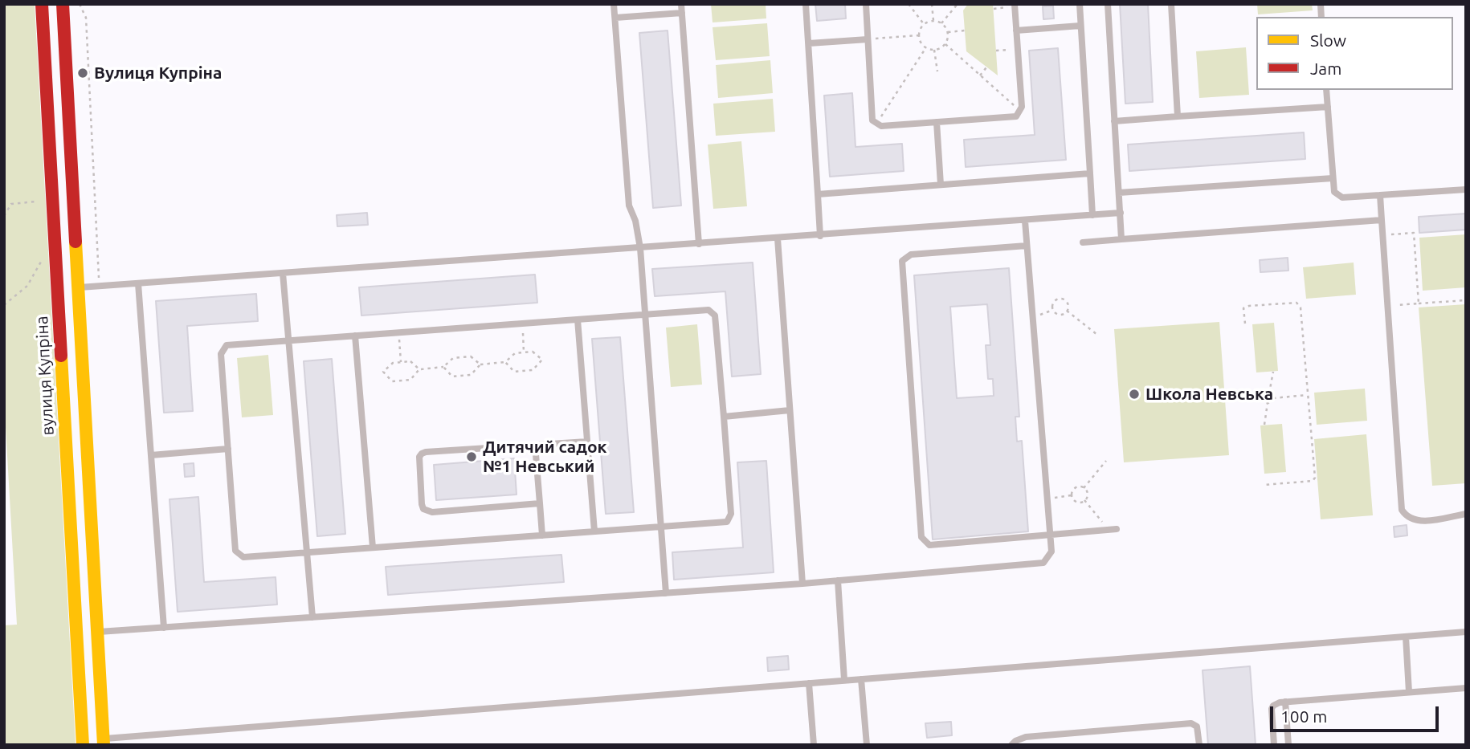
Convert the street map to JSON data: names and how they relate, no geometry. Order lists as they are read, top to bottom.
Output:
{
  "streets": {
    "main road": ["вулиця Купріна"]
  },
  "places": ["Вулиця Купріна", "Школа Невська", "Дитячий садок №1 Невський"],
  "legend": ["Slow", "Jam"],
  "scale_bar": "100 m"
}
